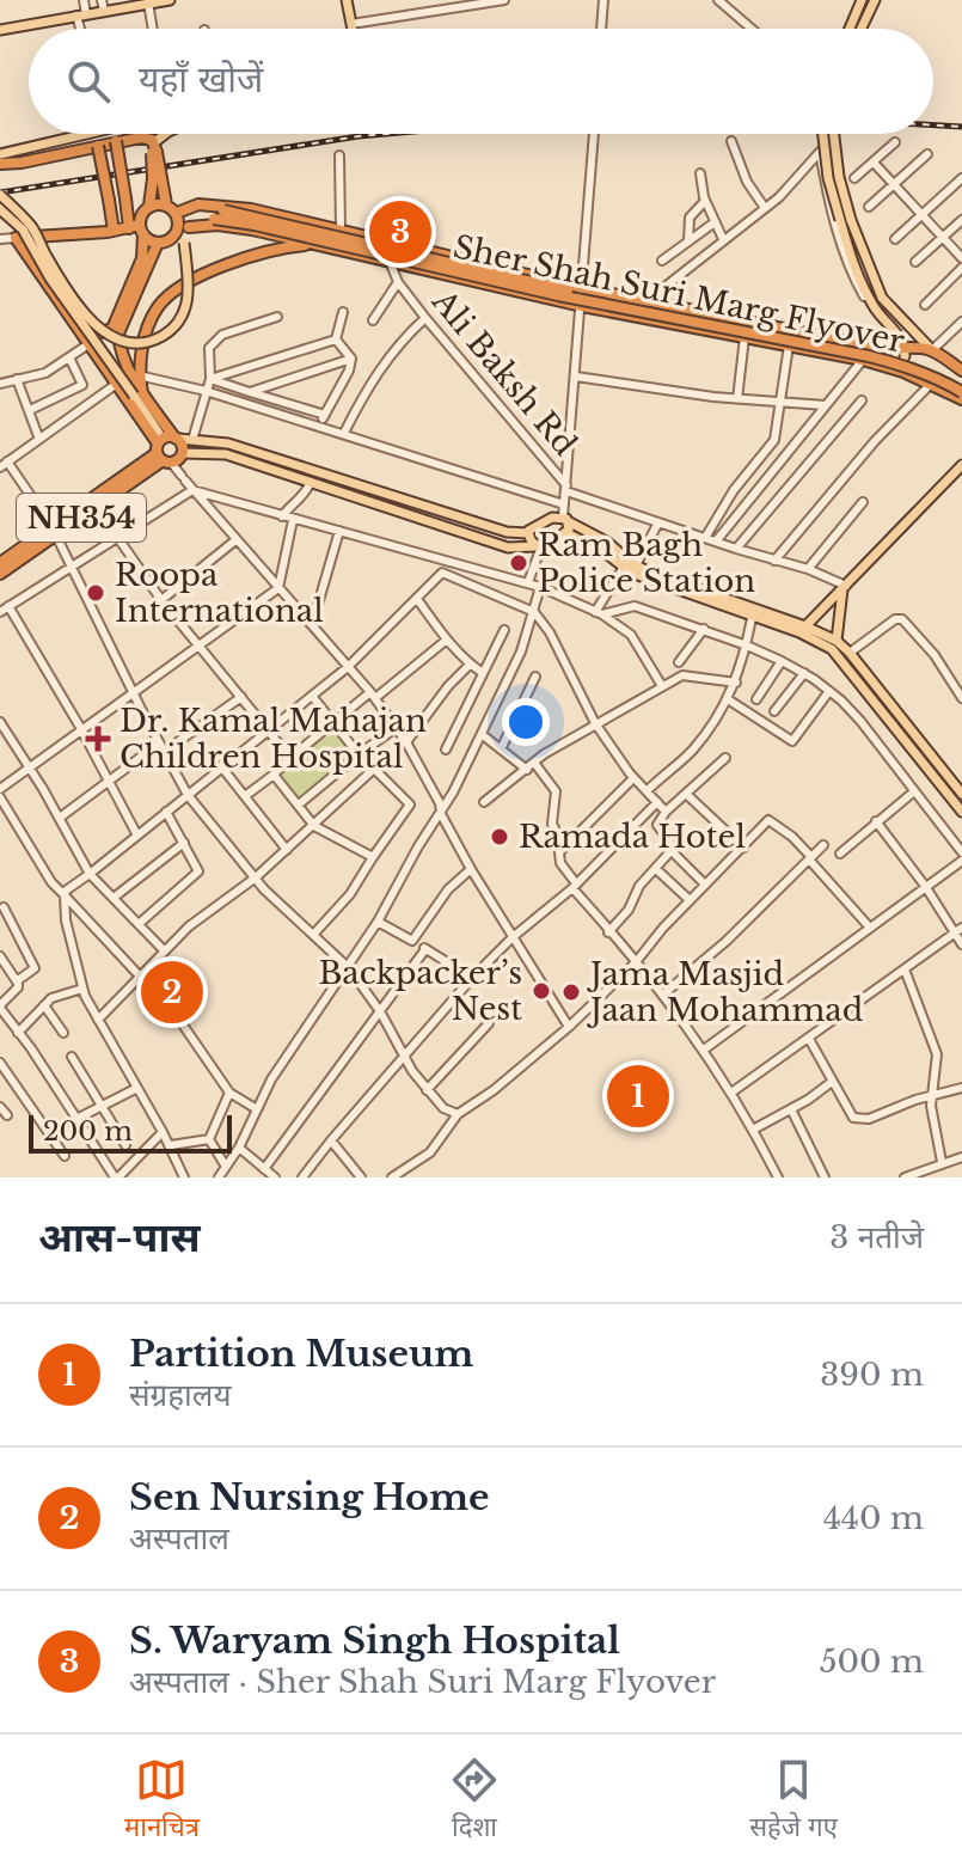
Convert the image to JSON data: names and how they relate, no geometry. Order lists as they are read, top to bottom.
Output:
{
  "streets": {
    "highway": ["Sher Shah Suri Marg Flyover", "NH354"],
    "street": ["Ali Baksh Rd"]
  },
  "places": {
    "other": [
      "Ram Bagh Police Station",
      "Roopa International",
      "Ramada Hotel",
      "Backpacker’s Nest",
      "Jama Masjid Jaan Mohammad"
    ],
    "health": ["Dr. Kamal Mahajan Children Hospital"]
  },
  "scale_bar": "200 m",
  "page": {
    "search": "यहाँ खोजें",
    "pins": ["3", "2", "1"],
    "scale": "200 m",
    "heading": ["आस-पास", "3 नतीजे"],
    "list": [
      {
        "mark": "1",
        "name": "Partition Museum",
        "note": "संग्रहालय",
        "value": "390 m"
      },
      {
        "mark": "2",
        "name": "Sen Nursing Home",
        "note": "अस्पताल",
        "value": "440 m"
      },
      {
        "mark": "3",
        "name": "S. Waryam Singh Hospital",
        "note": "अस्पताल · Sher Shah Suri Marg Flyover",
        "value": "500 m"
      }
    ],
    "nav": ["मानचित्र", "दिशा", "सहेजे गए"]
  }
}
